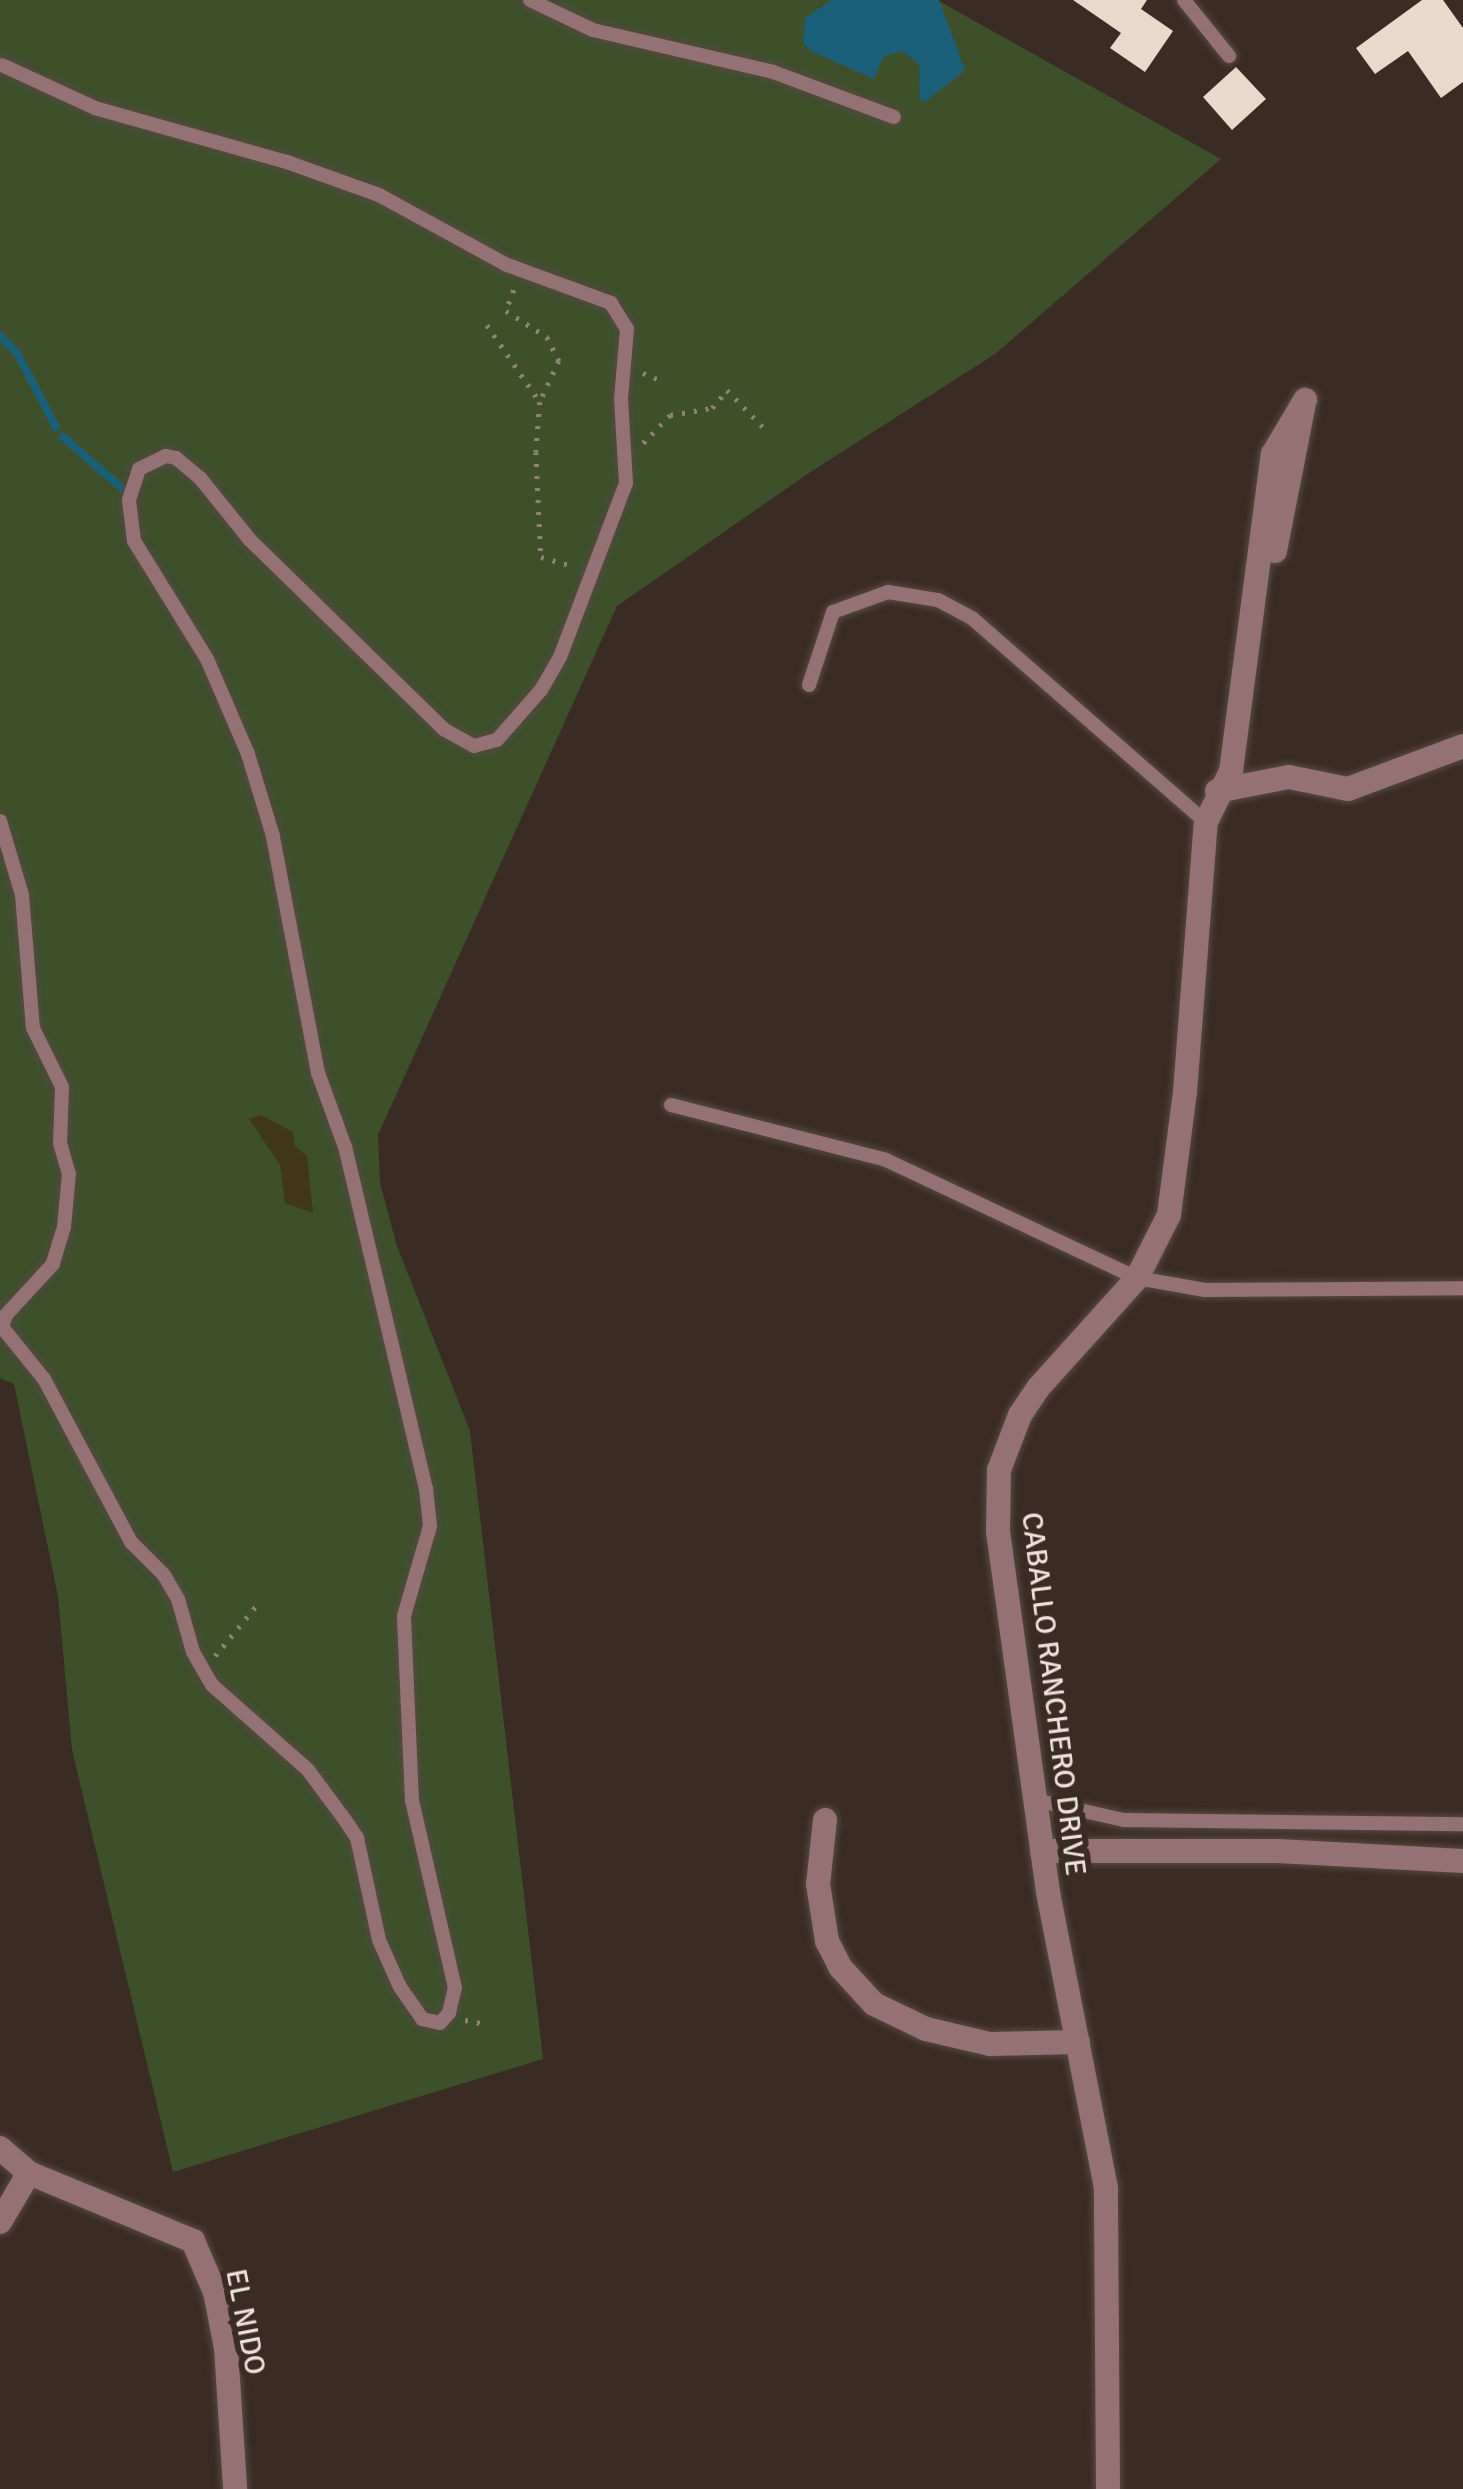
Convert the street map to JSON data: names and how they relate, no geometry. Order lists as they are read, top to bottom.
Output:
{
  "streets": {
    "street": ["CABALLO RANCHERO DRIVE", "EL NIDO"]
  }
}
